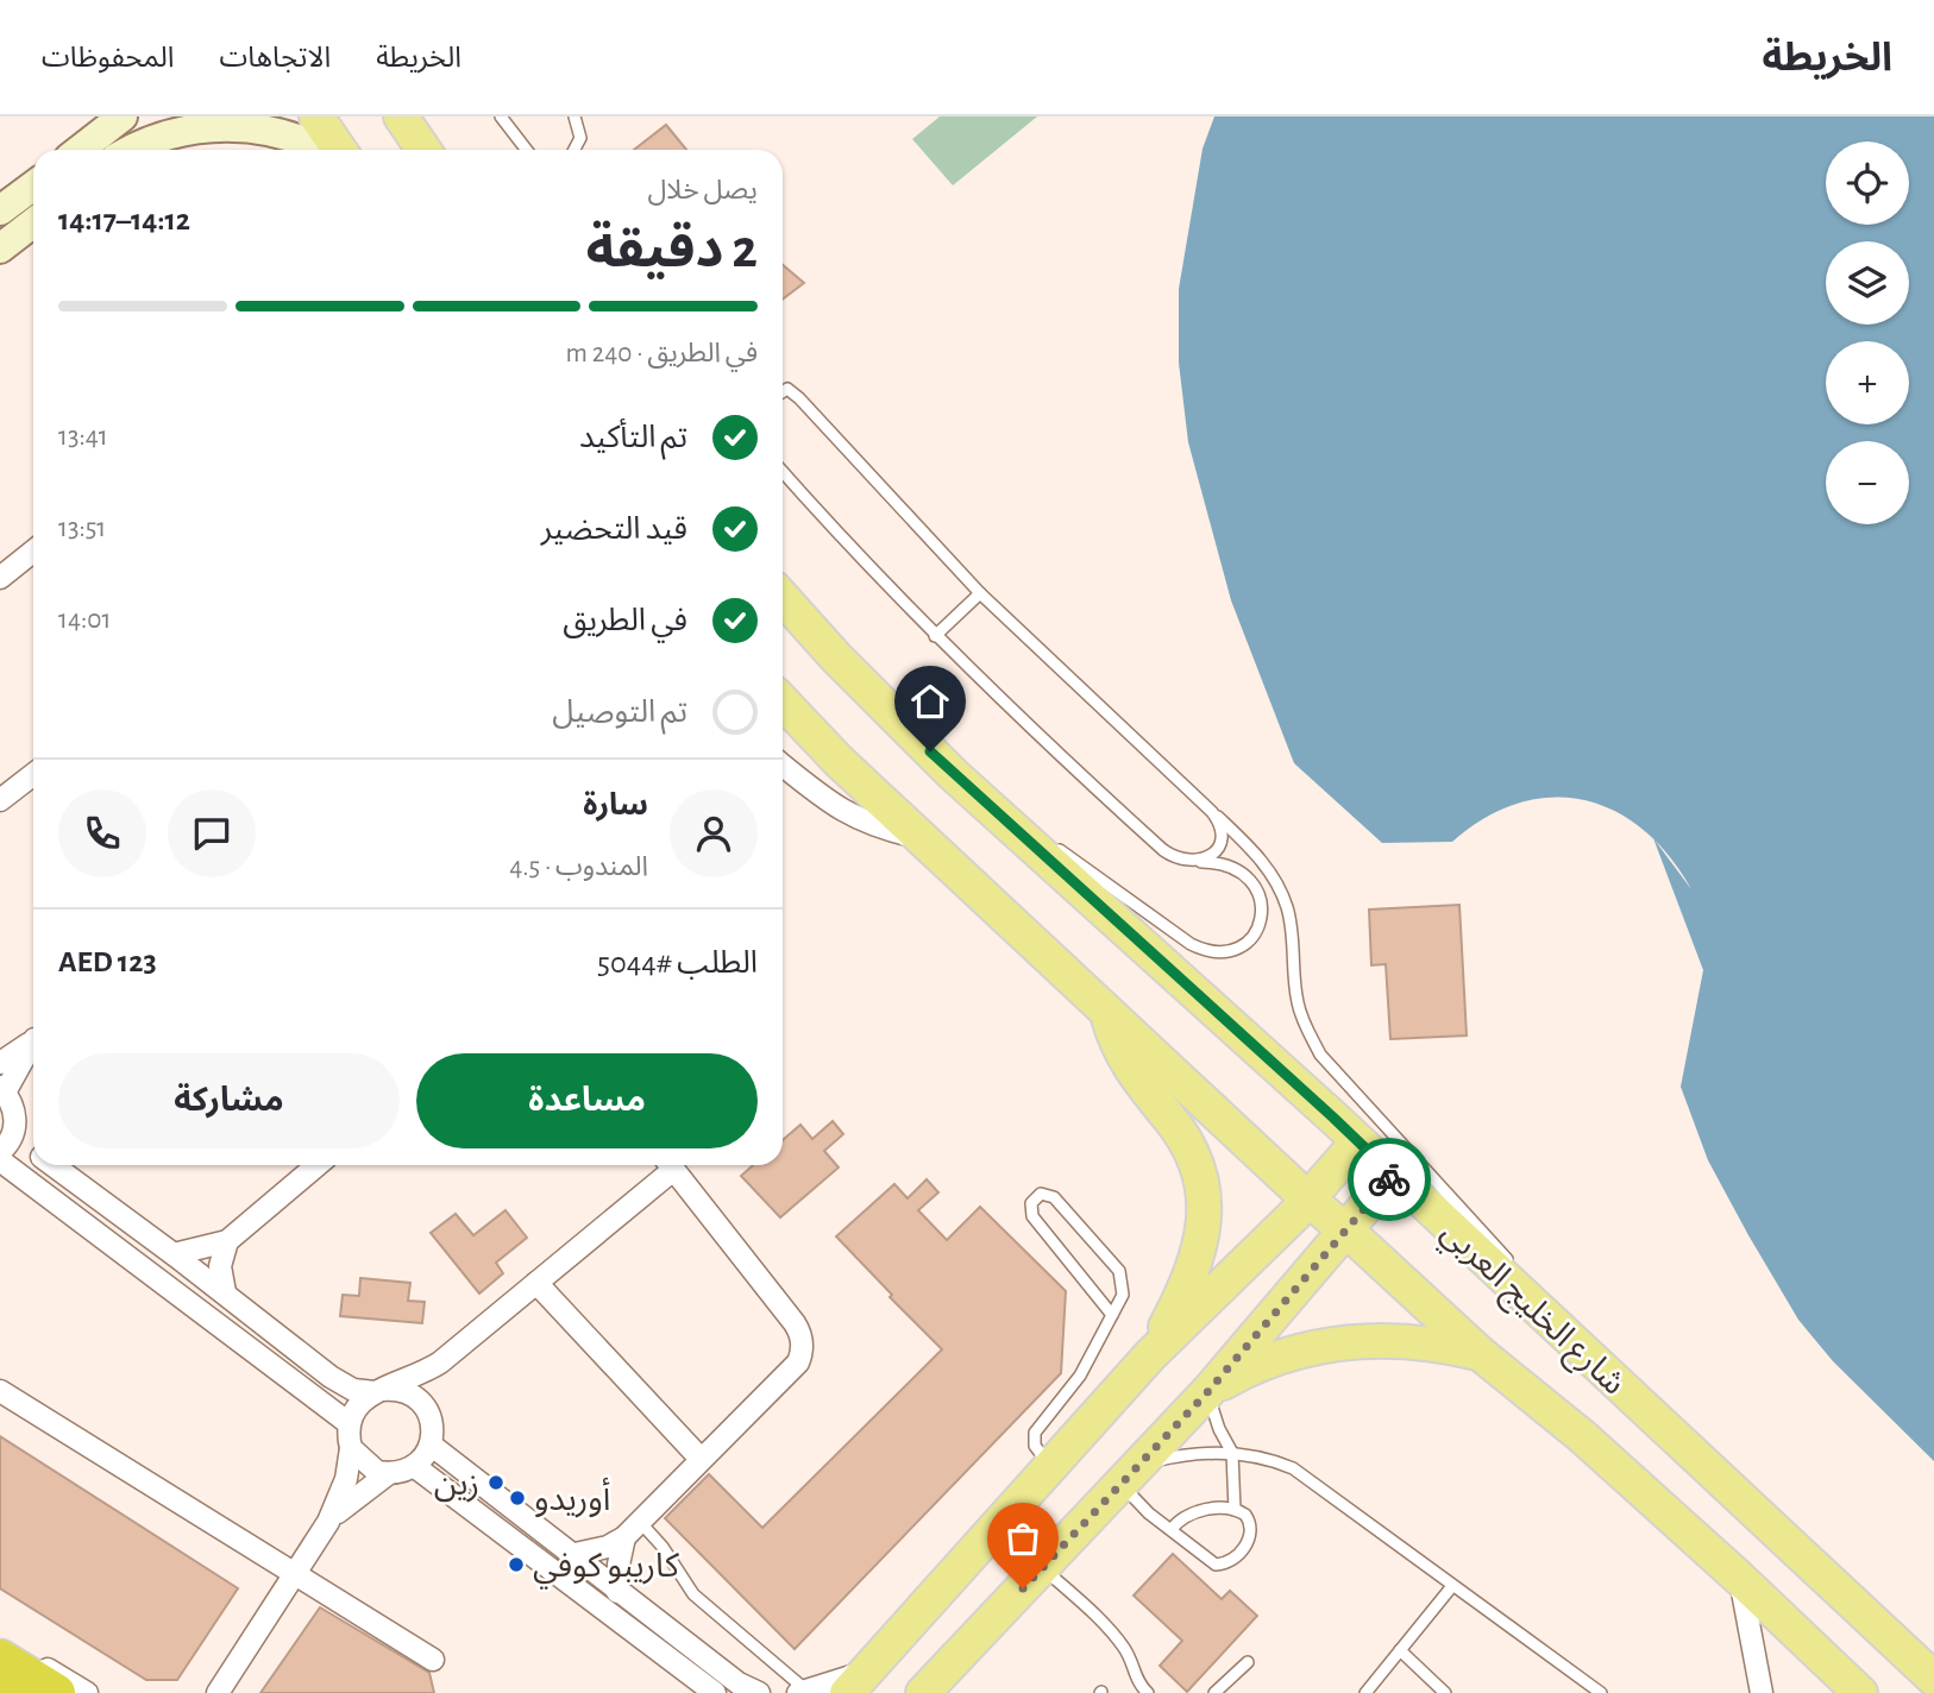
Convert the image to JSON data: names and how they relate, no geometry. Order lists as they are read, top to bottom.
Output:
{
  "streets": {
    "main road": ["شارع الخليج العربي"]
  },
  "places": ["زين", "أوريدو", "كاريبو كوفي"],
  "page": {
    "header": "الخريطة",
    "nav": ["الخريطة", "الاتجاهات", "المحفوظات"],
    "map_buttons": ["+", "−"],
    "heading": ["2 دقيقة", "يصل خلال", "14:12–14:17"],
    "panel": [
      "سارة",
      "المندوب · 4.5",
      "الطلب #5044",
      "AED 123"
    ],
    "bar": "في الطريق · 240 m",
    "list": [
      ["تم التأكيد", "13:41"],
      ["قيد التحضير", "13:51"],
      ["في الطريق", "14:01"],
      "تم التوصيل"
    ],
    "buttons": ["مساعدة", "مشاركة"]
  }
}
